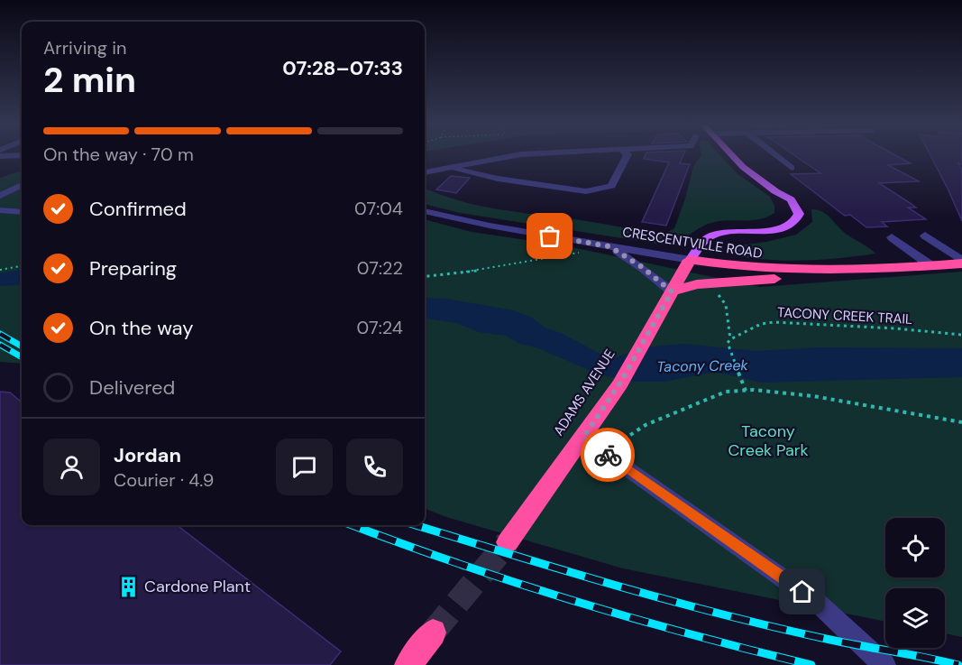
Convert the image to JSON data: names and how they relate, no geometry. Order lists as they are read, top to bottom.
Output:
{
  "streets": {
    "highway": ["CRESCENTVILLE ROAD", "ADAMS AVENUE"],
    "path": ["TACONY CREEK TRAIL"]
  },
  "crossings": [
    ["CRESCENTVILLE ROAD", "ADAMS AVENUE"]
  ],
  "water": ["Tacony Creek"],
  "parks": ["Tacony Creek Park"],
  "places": {
    "building": ["Cardone Plant"]
  },
  "page": {
    "heading": ["2 min", "Arriving in", "07:28–07:33"],
    "panel": ["Jordan", "Courier · 4.9"],
    "bar": "On the way · 70 m",
    "list": [
      ["Confirmed", "07:04"],
      ["Preparing", "07:22"],
      ["On the way", "07:24"],
      "Delivered"
    ]
  }
}
